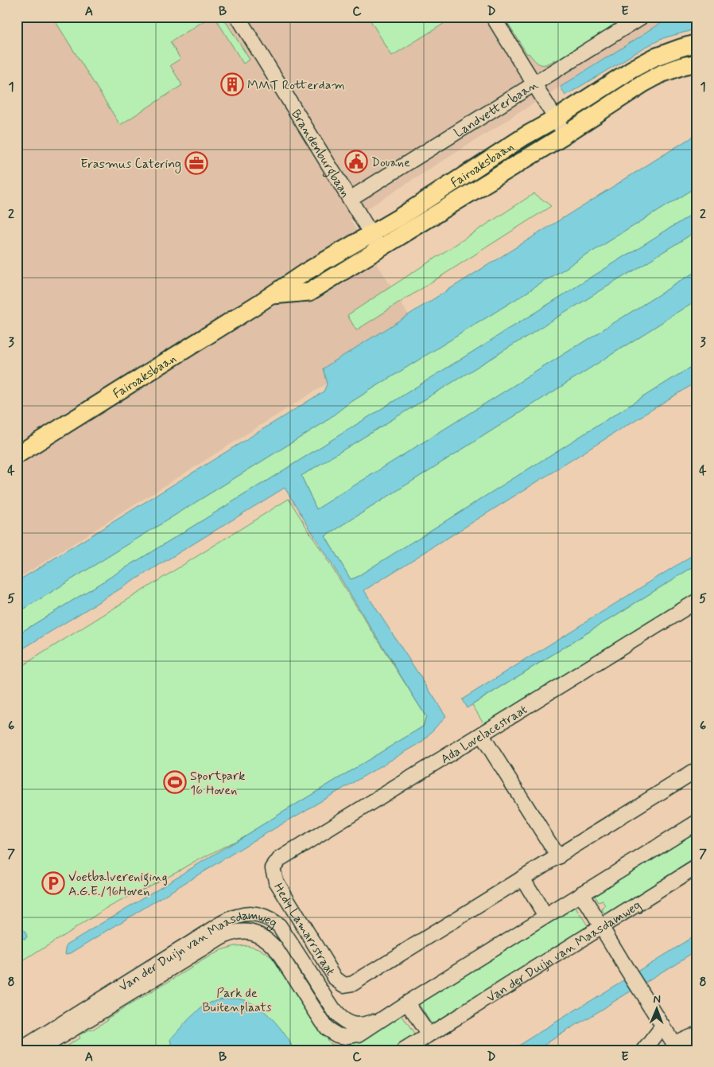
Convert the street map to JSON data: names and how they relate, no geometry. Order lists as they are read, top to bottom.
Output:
{
  "streets": {
    "main road": ["Fairoaksbaan"],
    "street": [
      "Landvetterbaan",
      "Brandenburgbaan",
      "Ada Lovelacestraat",
      "Hedy Lamarrstraat",
      "Van der Duijn van Maasdamweg"
    ]
  },
  "crossings": [
    ["Landvetterbaan", "Brandenburgbaan"],
    ["Brandenburgbaan", "Fairoaksbaan"],
    ["Ada Lovelacestraat", "Hedy Lamarrstraat"]
  ],
  "parks": ["Park de Buitenplaats"],
  "places": {
    "building": ["MMT Rotterdam"],
    "public building": ["Douane"],
    "office": ["Erasmus Catering"],
    "sports": ["Sportpark 16 Hoven"],
    "parking": ["Voetbalvereniging A.G.E./16Hoven"]
  },
  "north": "top",
  "grid": {
    "columns": [
      "A",
      "B",
      "C",
      "D",
      "E"
    ],
    "rows": [
      "1",
      "2",
      "3",
      "4",
      "5",
      "6",
      "7",
      "8"
    ]
  }
}
